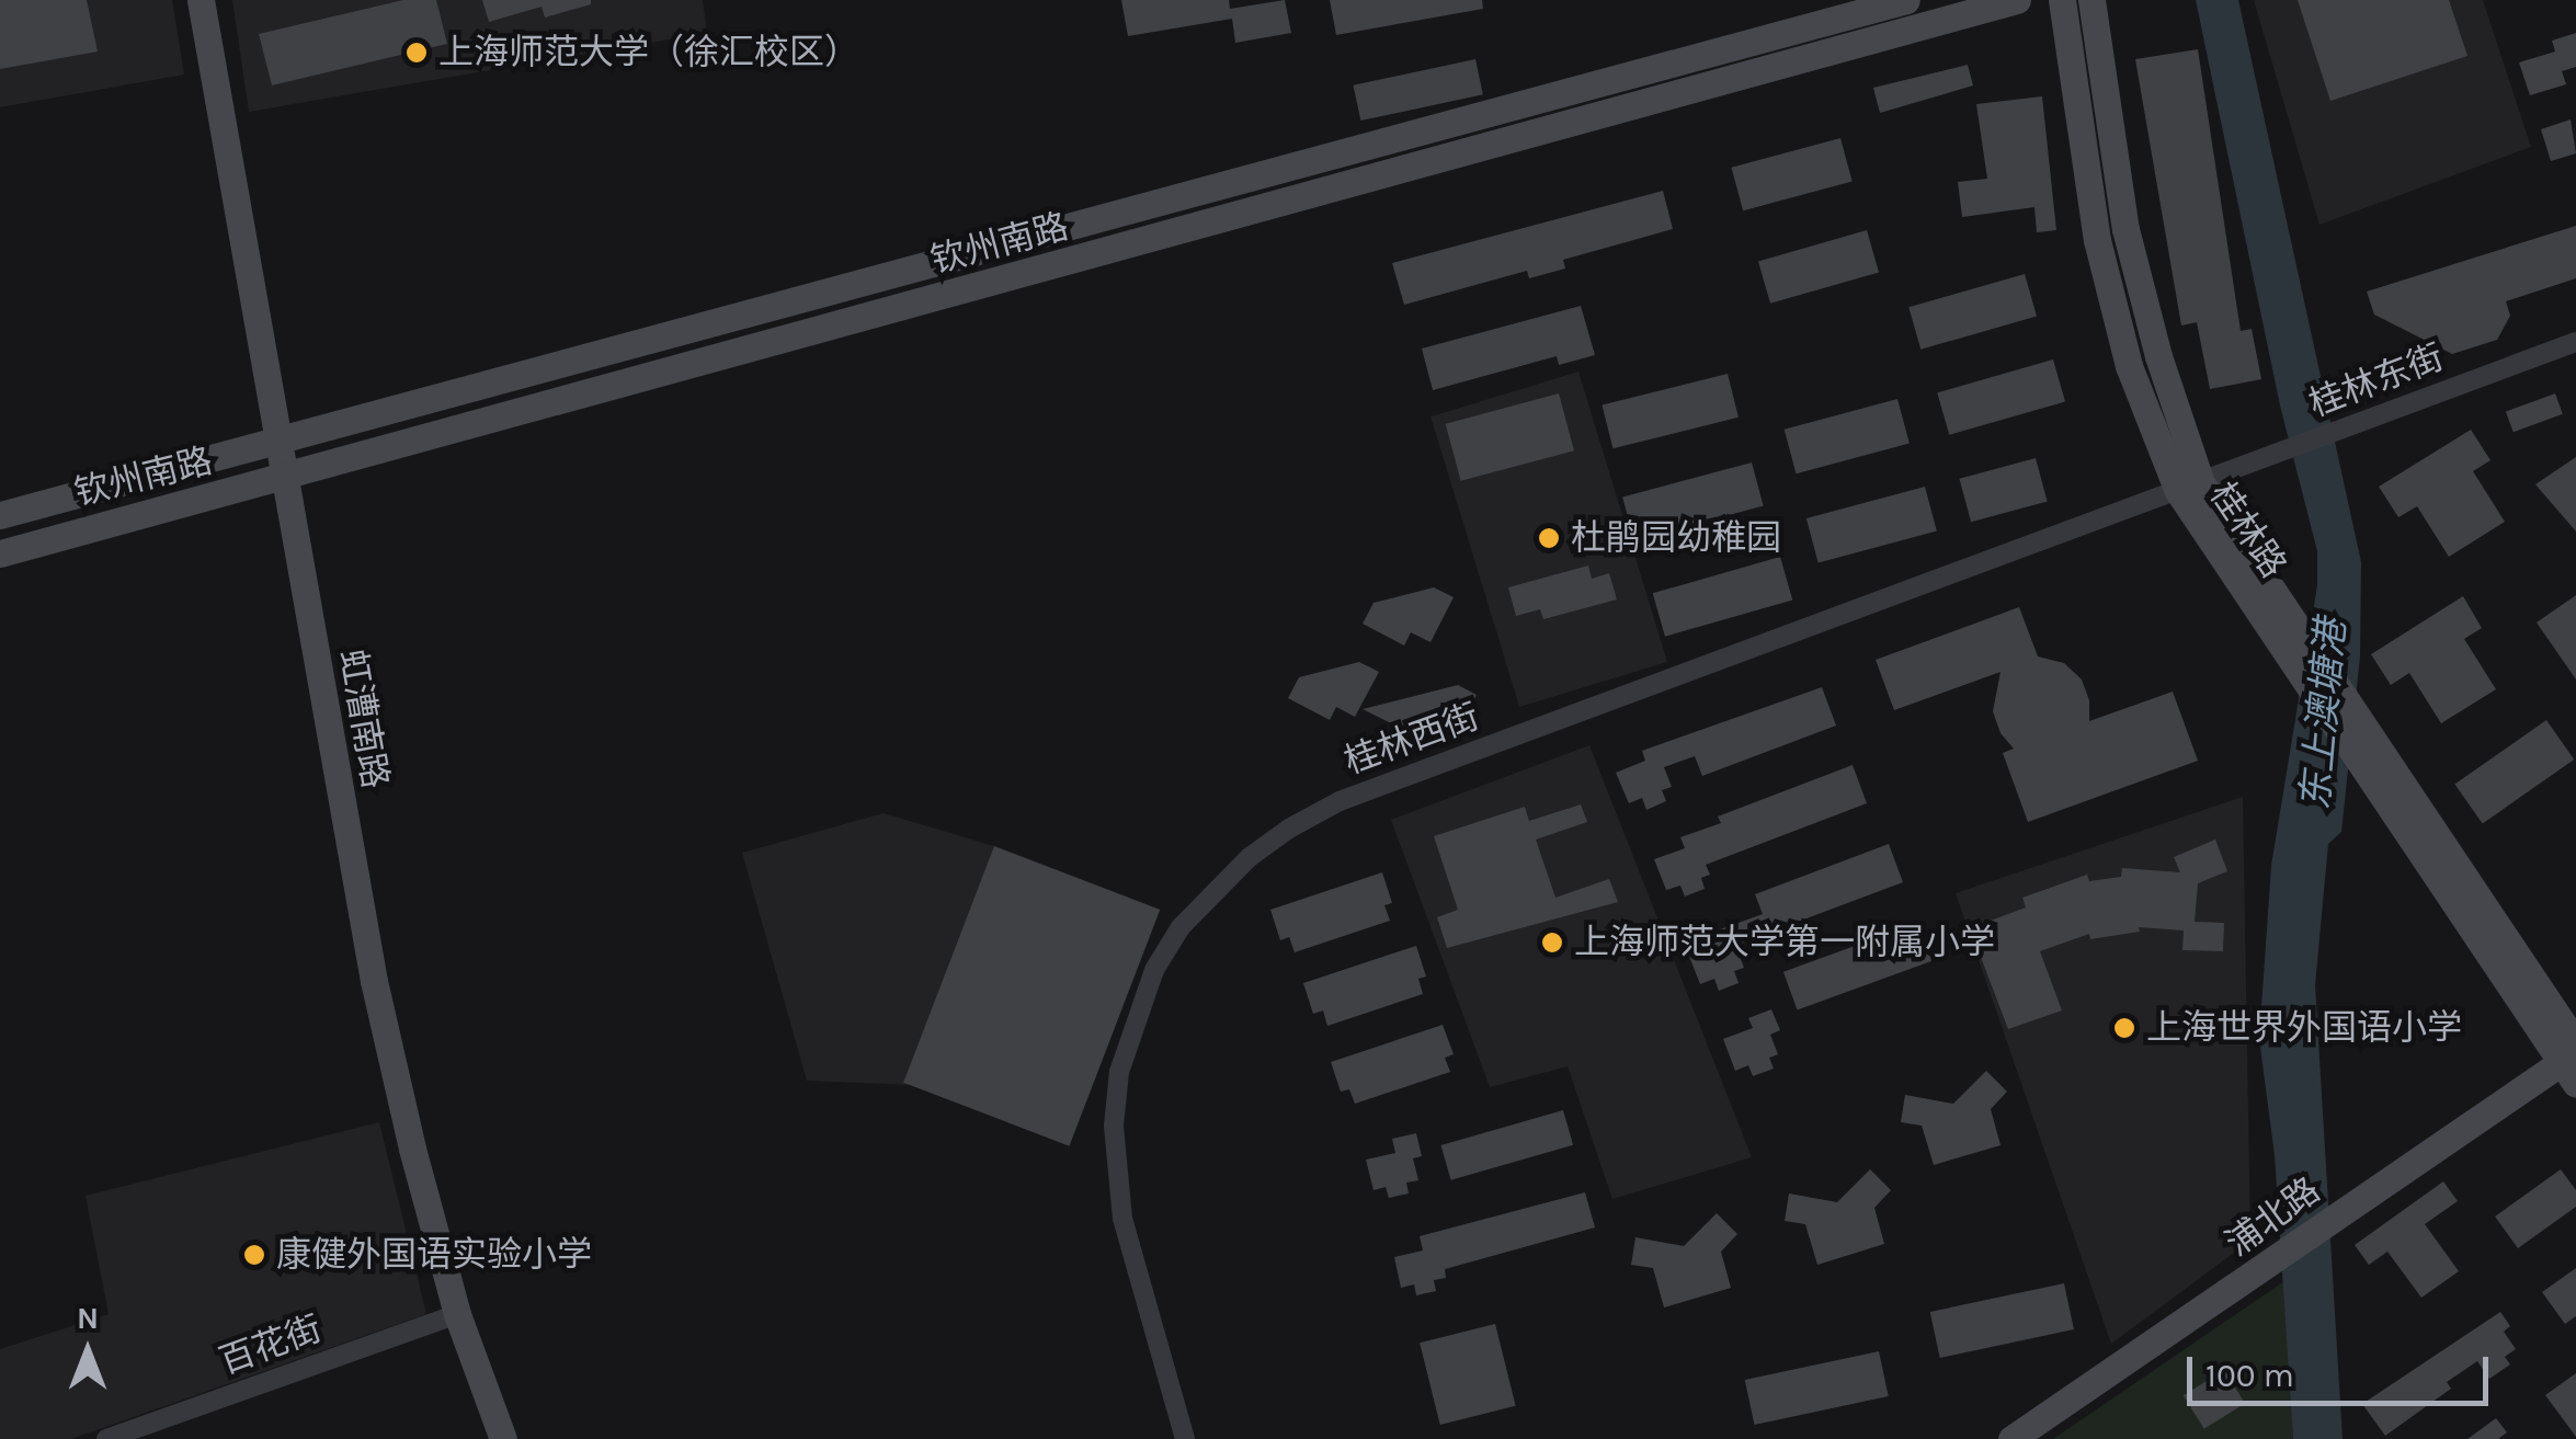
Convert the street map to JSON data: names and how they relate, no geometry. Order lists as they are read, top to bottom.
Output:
{
  "streets": {
    "street": [
      "钦州南路",
      "桂林东街",
      "桂林路",
      "虹漕南路",
      "桂林西街",
      "浦北路",
      "百花街"
    ]
  },
  "crossings": [
    ["钦州南路", "虹漕南路"],
    ["桂林东街", "桂林路"],
    ["桂林东街", "桂林西街"],
    ["桂林路", "桂林西街"],
    ["桂林路", "浦北路"],
    ["虹漕南路", "百花街"]
  ],
  "water": ["东上澳塘港"],
  "places": [
    "上海师范大学（徐汇校区）",
    "杜鹃园幼稚园",
    "上海师范大学第一附属小学",
    "上海世界外国语小学",
    "康健外国语实验小学"
  ],
  "scale_bar": "100 m",
  "north": "top"
}
